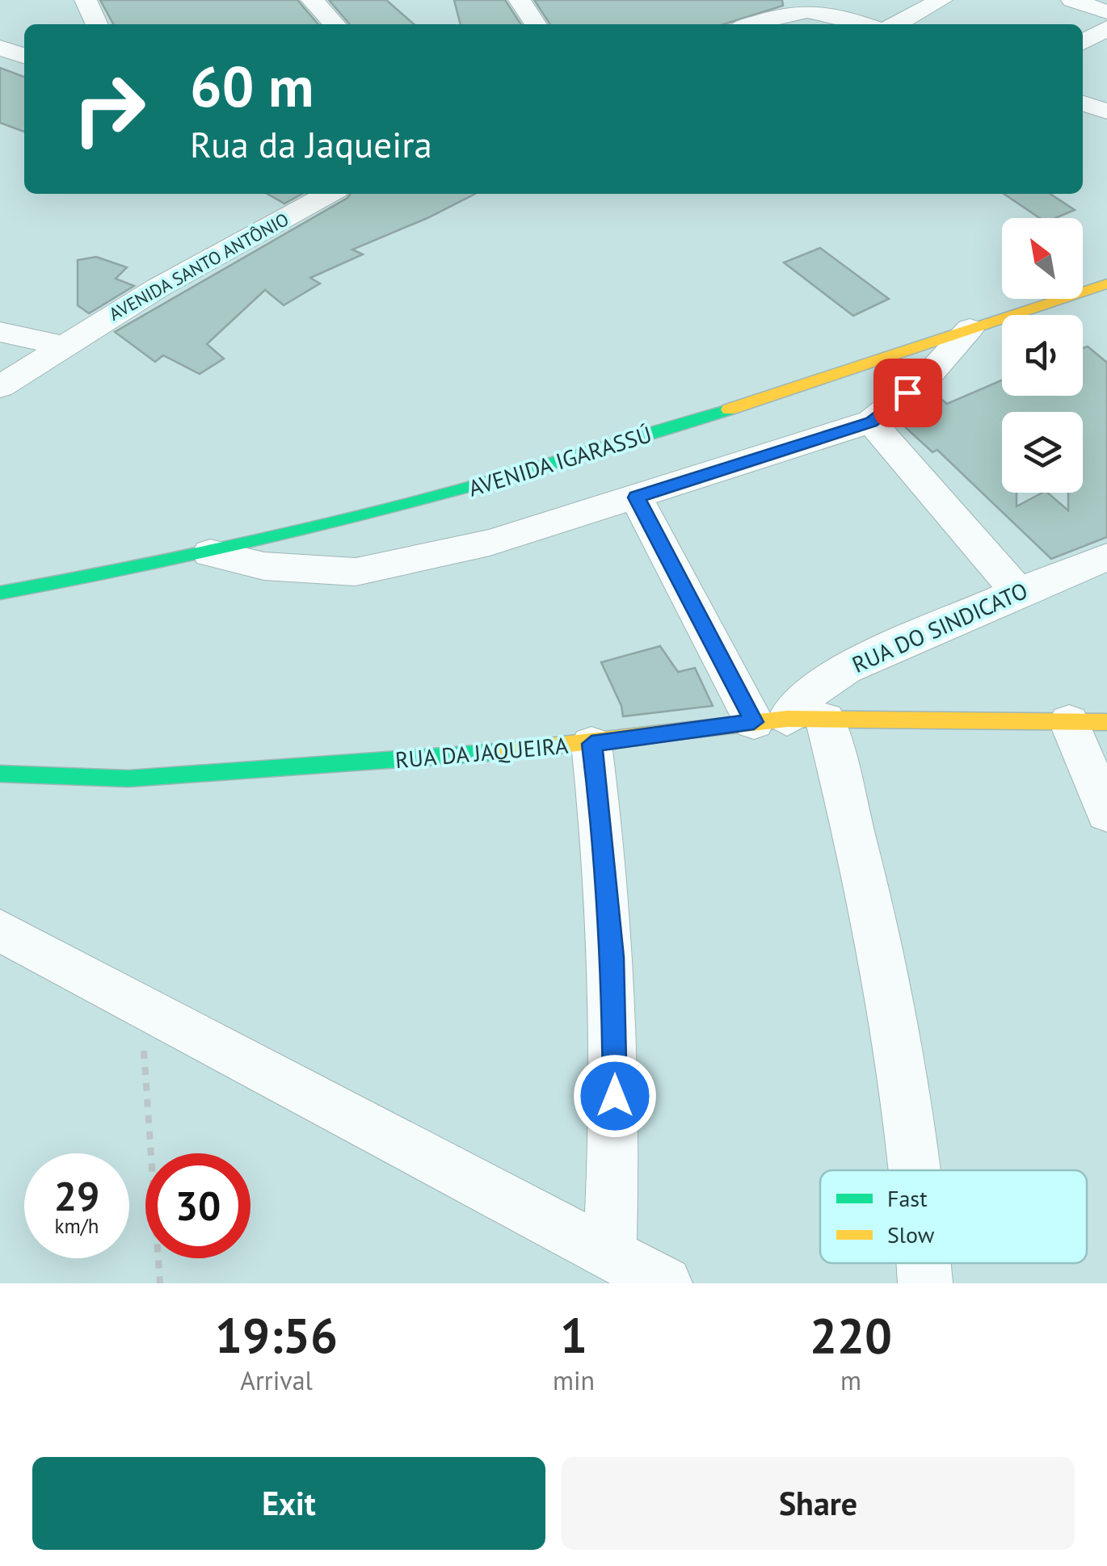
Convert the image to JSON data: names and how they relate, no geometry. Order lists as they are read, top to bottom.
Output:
{
  "streets": {
    "main road": ["AVENIDA IGARASSÚ", "RUA DA JAQUEIRA"],
    "street": ["AVENIDA SANTO ANTÔNIO", "RUA DO SINDICATO"]
  },
  "crossings": [
    ["RUA DO SINDICATO", "RUA DA JAQUEIRA"]
  ],
  "legend": ["Fast", "Slow"],
  "north": "top left",
  "page": {
    "turn": ["60 m", "Rua da Jaqueira"],
    "speed": "29 km/h",
    "limit": "30",
    "eta": [
      "19:56",
      "Arrival",
      "1",
      "min",
      "220",
      "m"
    ],
    "buttons": ["Exit", "Share"]
  }
}
